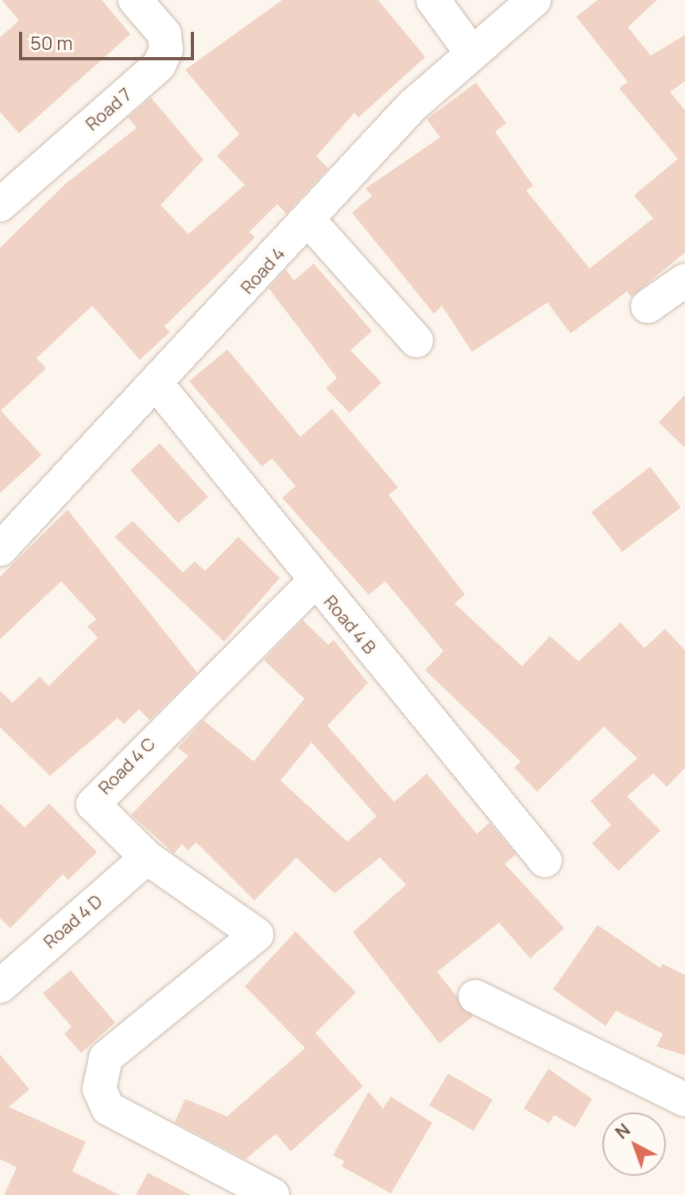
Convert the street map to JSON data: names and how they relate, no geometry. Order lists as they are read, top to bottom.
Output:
{
  "streets": {
    "street": [
      "Road 7",
      "Road 4",
      "Road 4 B",
      "Road 4 C",
      "Road 4 D"
    ]
  },
  "crossings": [
    ["Road 4", "Road 4 B"],
    ["Road 4 B", "Road 4 C"],
    ["Road 4 C", "Road 4 D"]
  ],
  "scale_bar": "50 m",
  "north": "top left"
}
